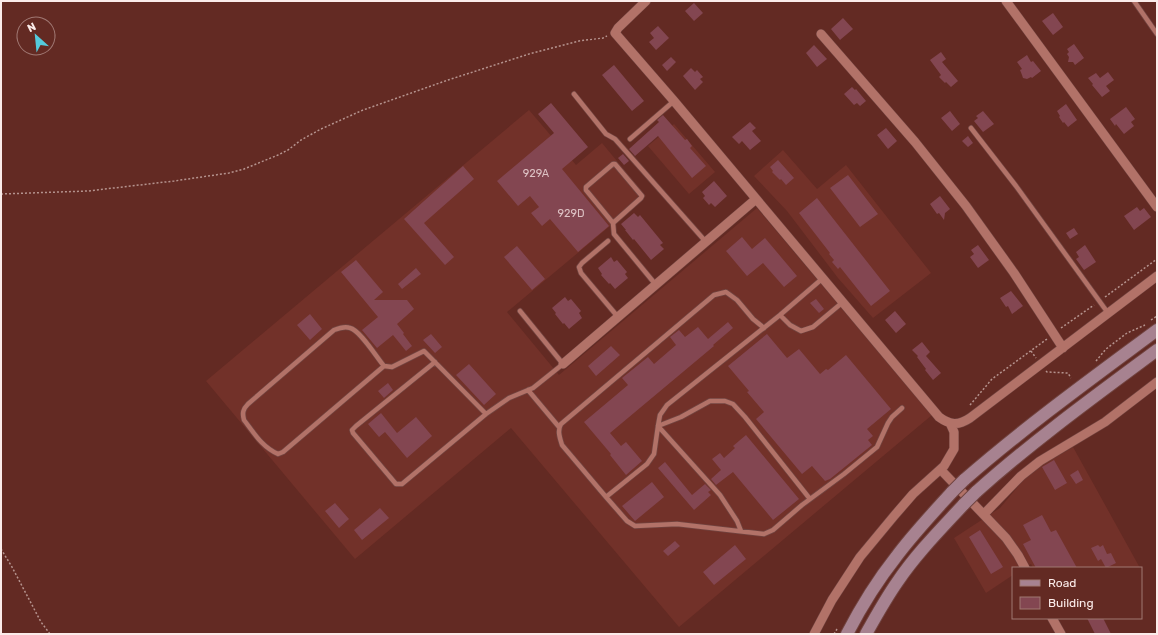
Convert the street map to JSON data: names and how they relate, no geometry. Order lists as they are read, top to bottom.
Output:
{
  "house_numbers": ["929A", "929D"],
  "legend": ["Road", "Building"],
  "north": "top left"
}
